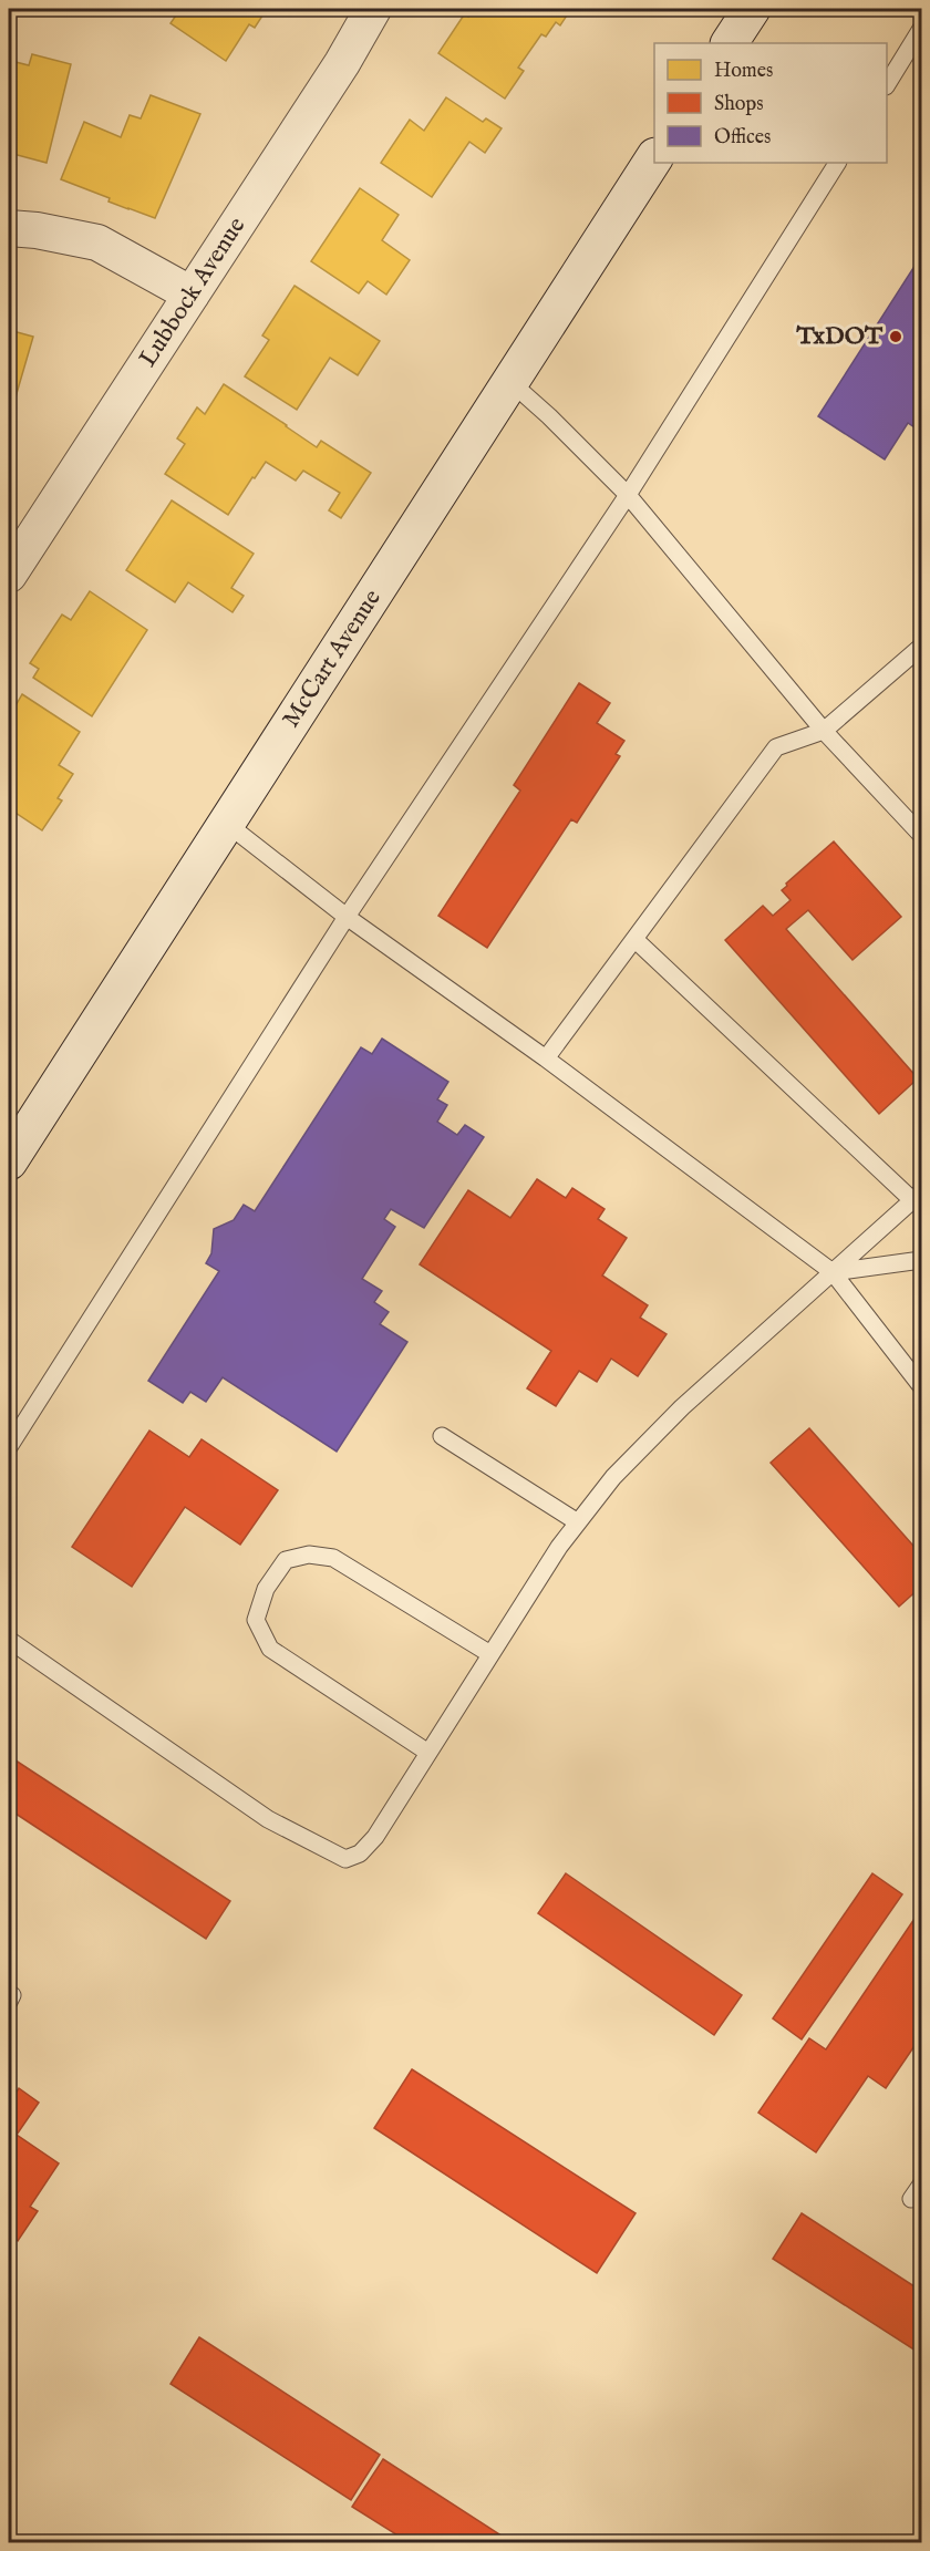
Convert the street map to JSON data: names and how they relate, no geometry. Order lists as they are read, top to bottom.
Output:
{
  "streets": {
    "main road": ["McCart Avenue"],
    "street": ["Lubbock Avenue"]
  },
  "places": ["TxDOT"],
  "legend": ["Homes", "Shops", "Offices"]
}
